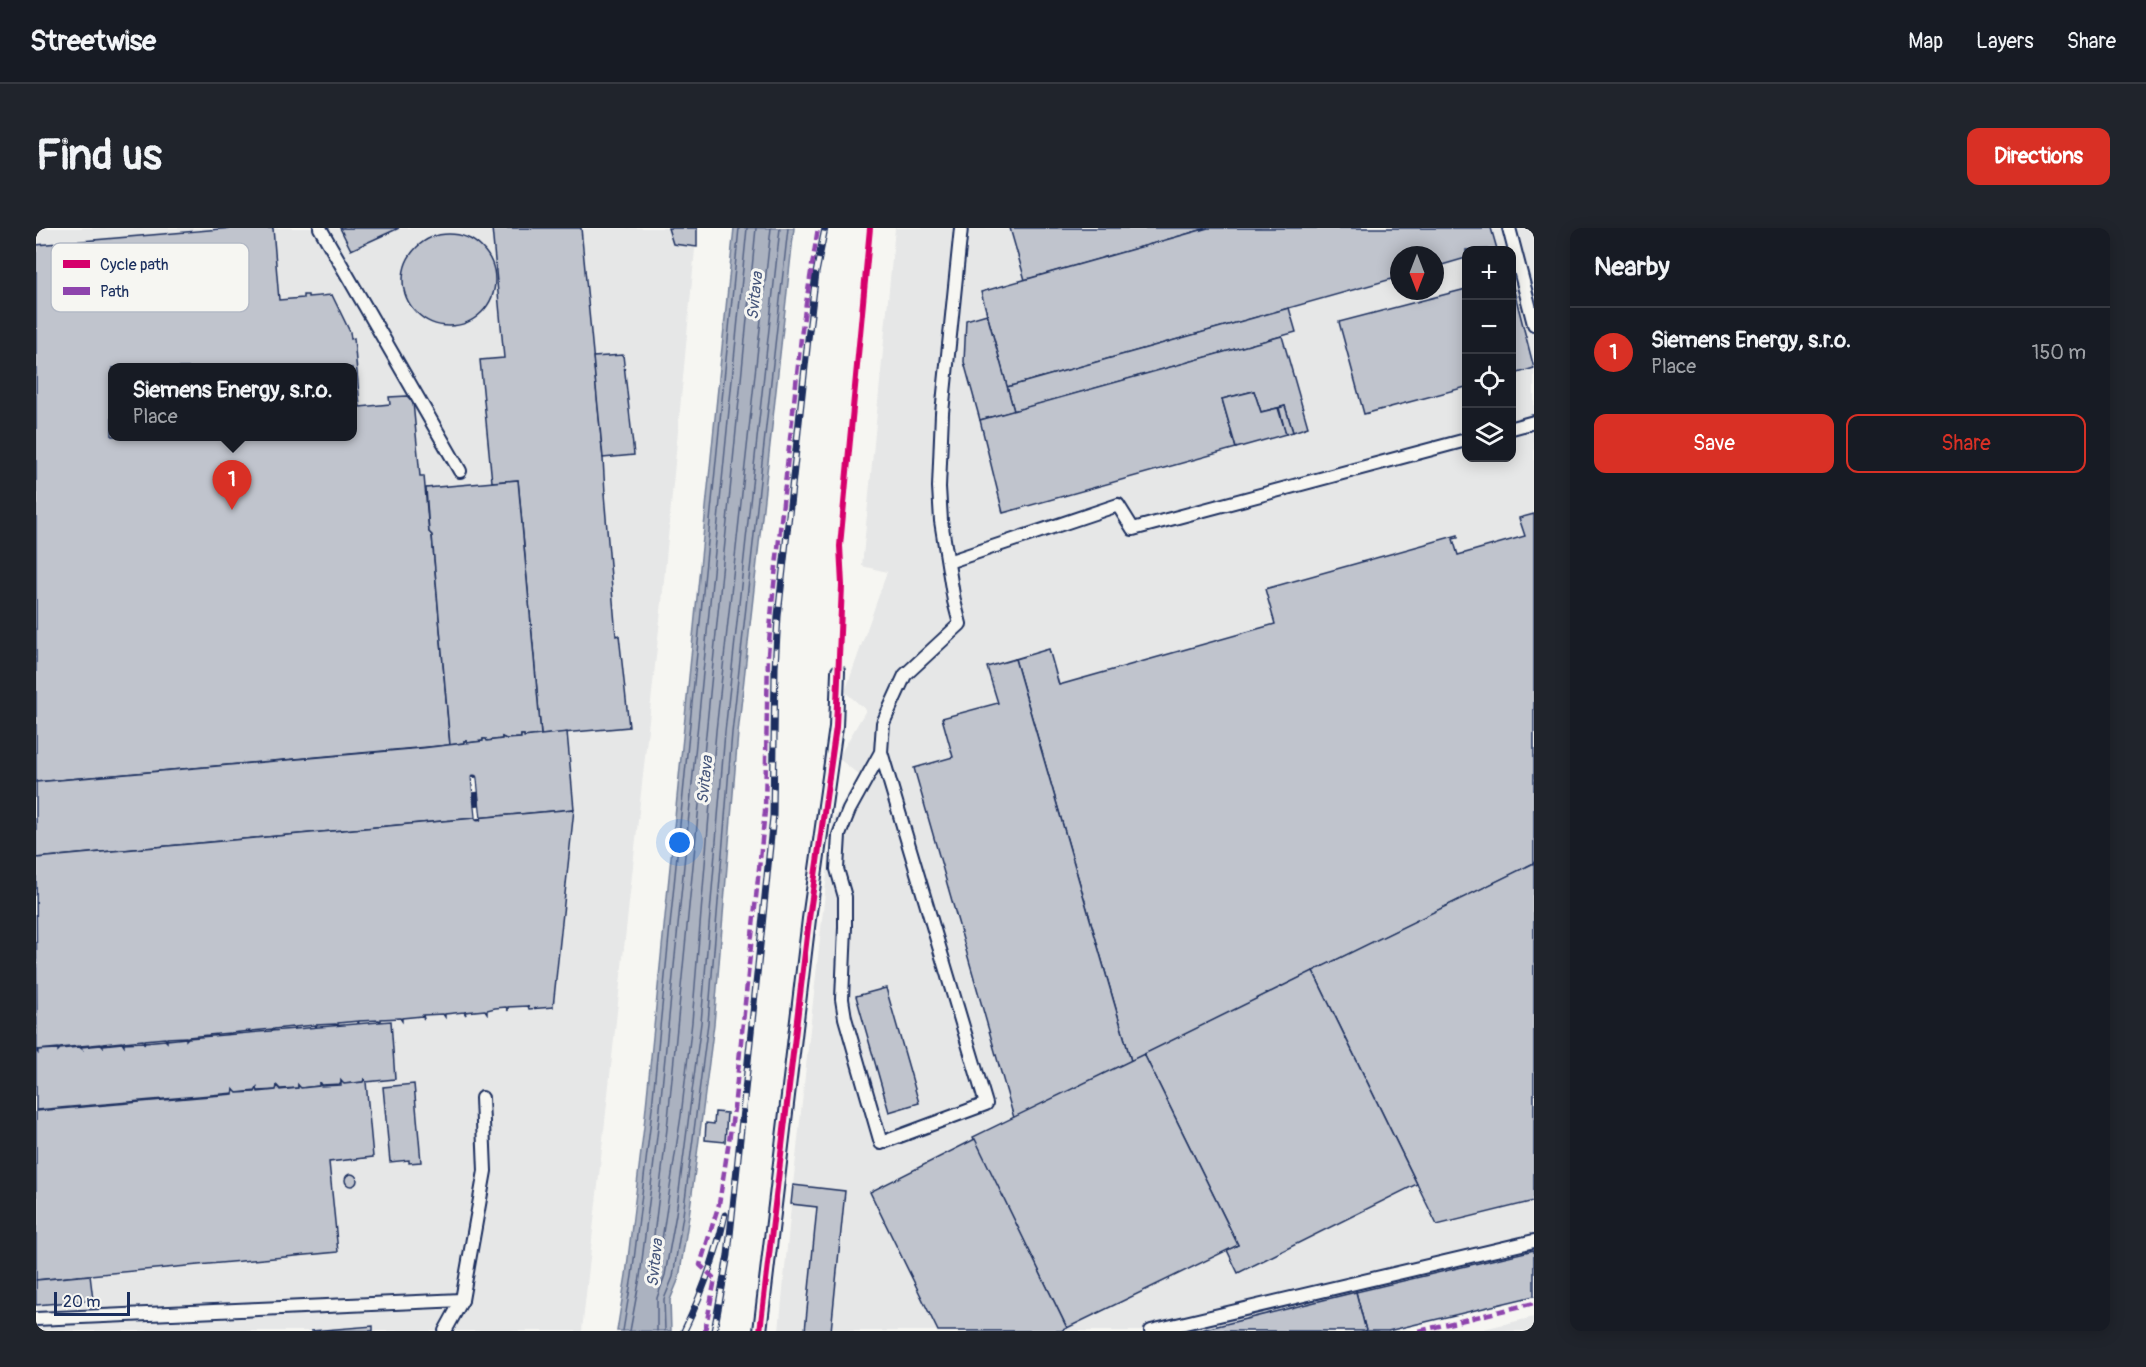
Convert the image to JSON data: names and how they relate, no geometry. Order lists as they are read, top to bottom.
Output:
{
  "water": ["Svitava"],
  "legend": ["Cycle path", "Path"],
  "scale_bar": "20 m",
  "north": "bottom",
  "page": {
    "header": "Streetwise",
    "nav": ["Map", "Layers", "Share"],
    "buttons": [
      "Directions",
      ["Save", "Share"]
    ],
    "title": "Find us",
    "heading": "Nearby",
    "map_buttons": ["+", "−"],
    "list": [
      {
        "mark": "1",
        "name": "Siemens Energy, s.r.o.",
        "note": "Place",
        "value": "150 m"
      }
    ],
    "popup": ["Siemens Energy, s.r.o.", "Place"],
    "pins": "1",
    "scale": "20 m"
  }
}
